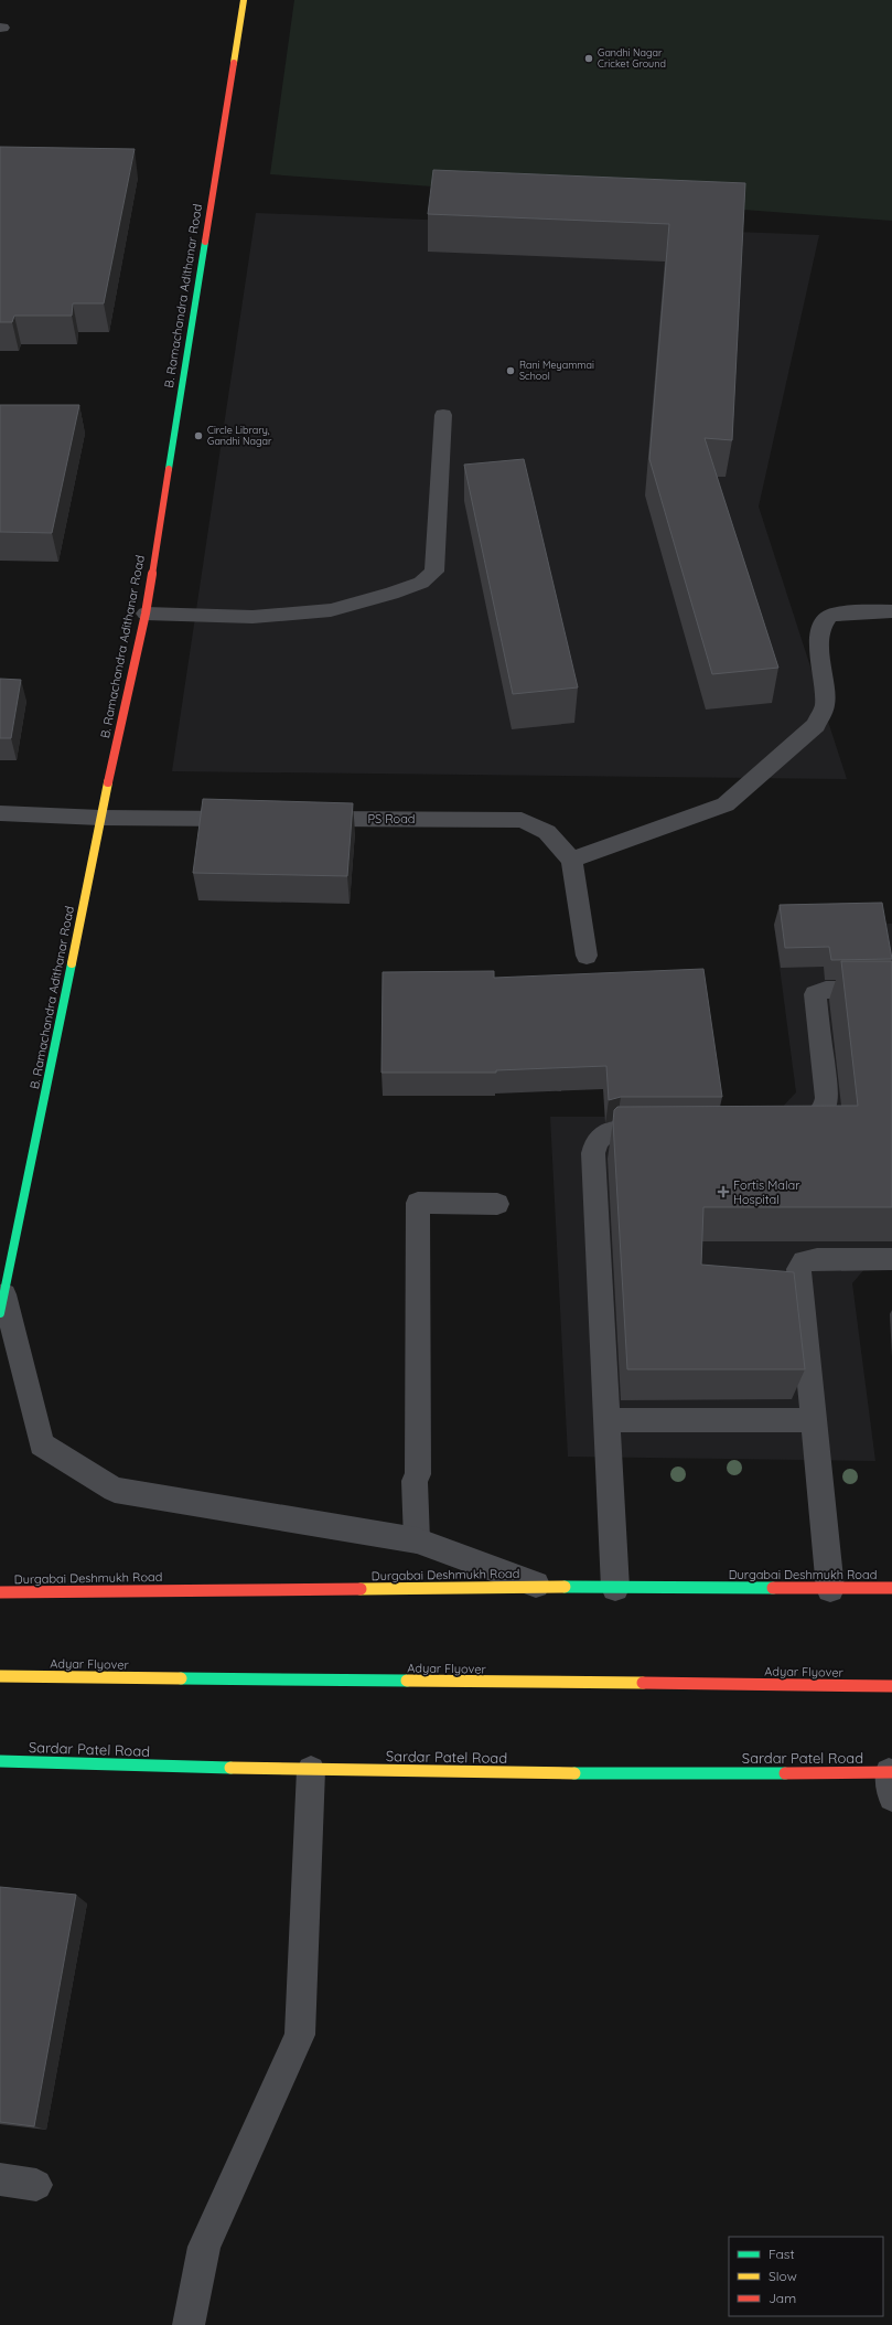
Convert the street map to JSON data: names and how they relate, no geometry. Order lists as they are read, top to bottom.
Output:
{
  "streets": {
    "street": [
      "B. Ramachandra Adithanar Road",
      "PS Road",
      "Durgabai Deshmukh Road",
      "Adyar Flyover",
      "Sardar Patel Road"
    ]
  },
  "places": {
    "other": ["Gandhi Nagar Cricket Ground", "Rani Meyammai School", "Circle Library, Gandhi Nagar"],
    "health": ["Fortis Malar Hospital"]
  },
  "legend": ["Fast", "Slow", "Jam"]
}
